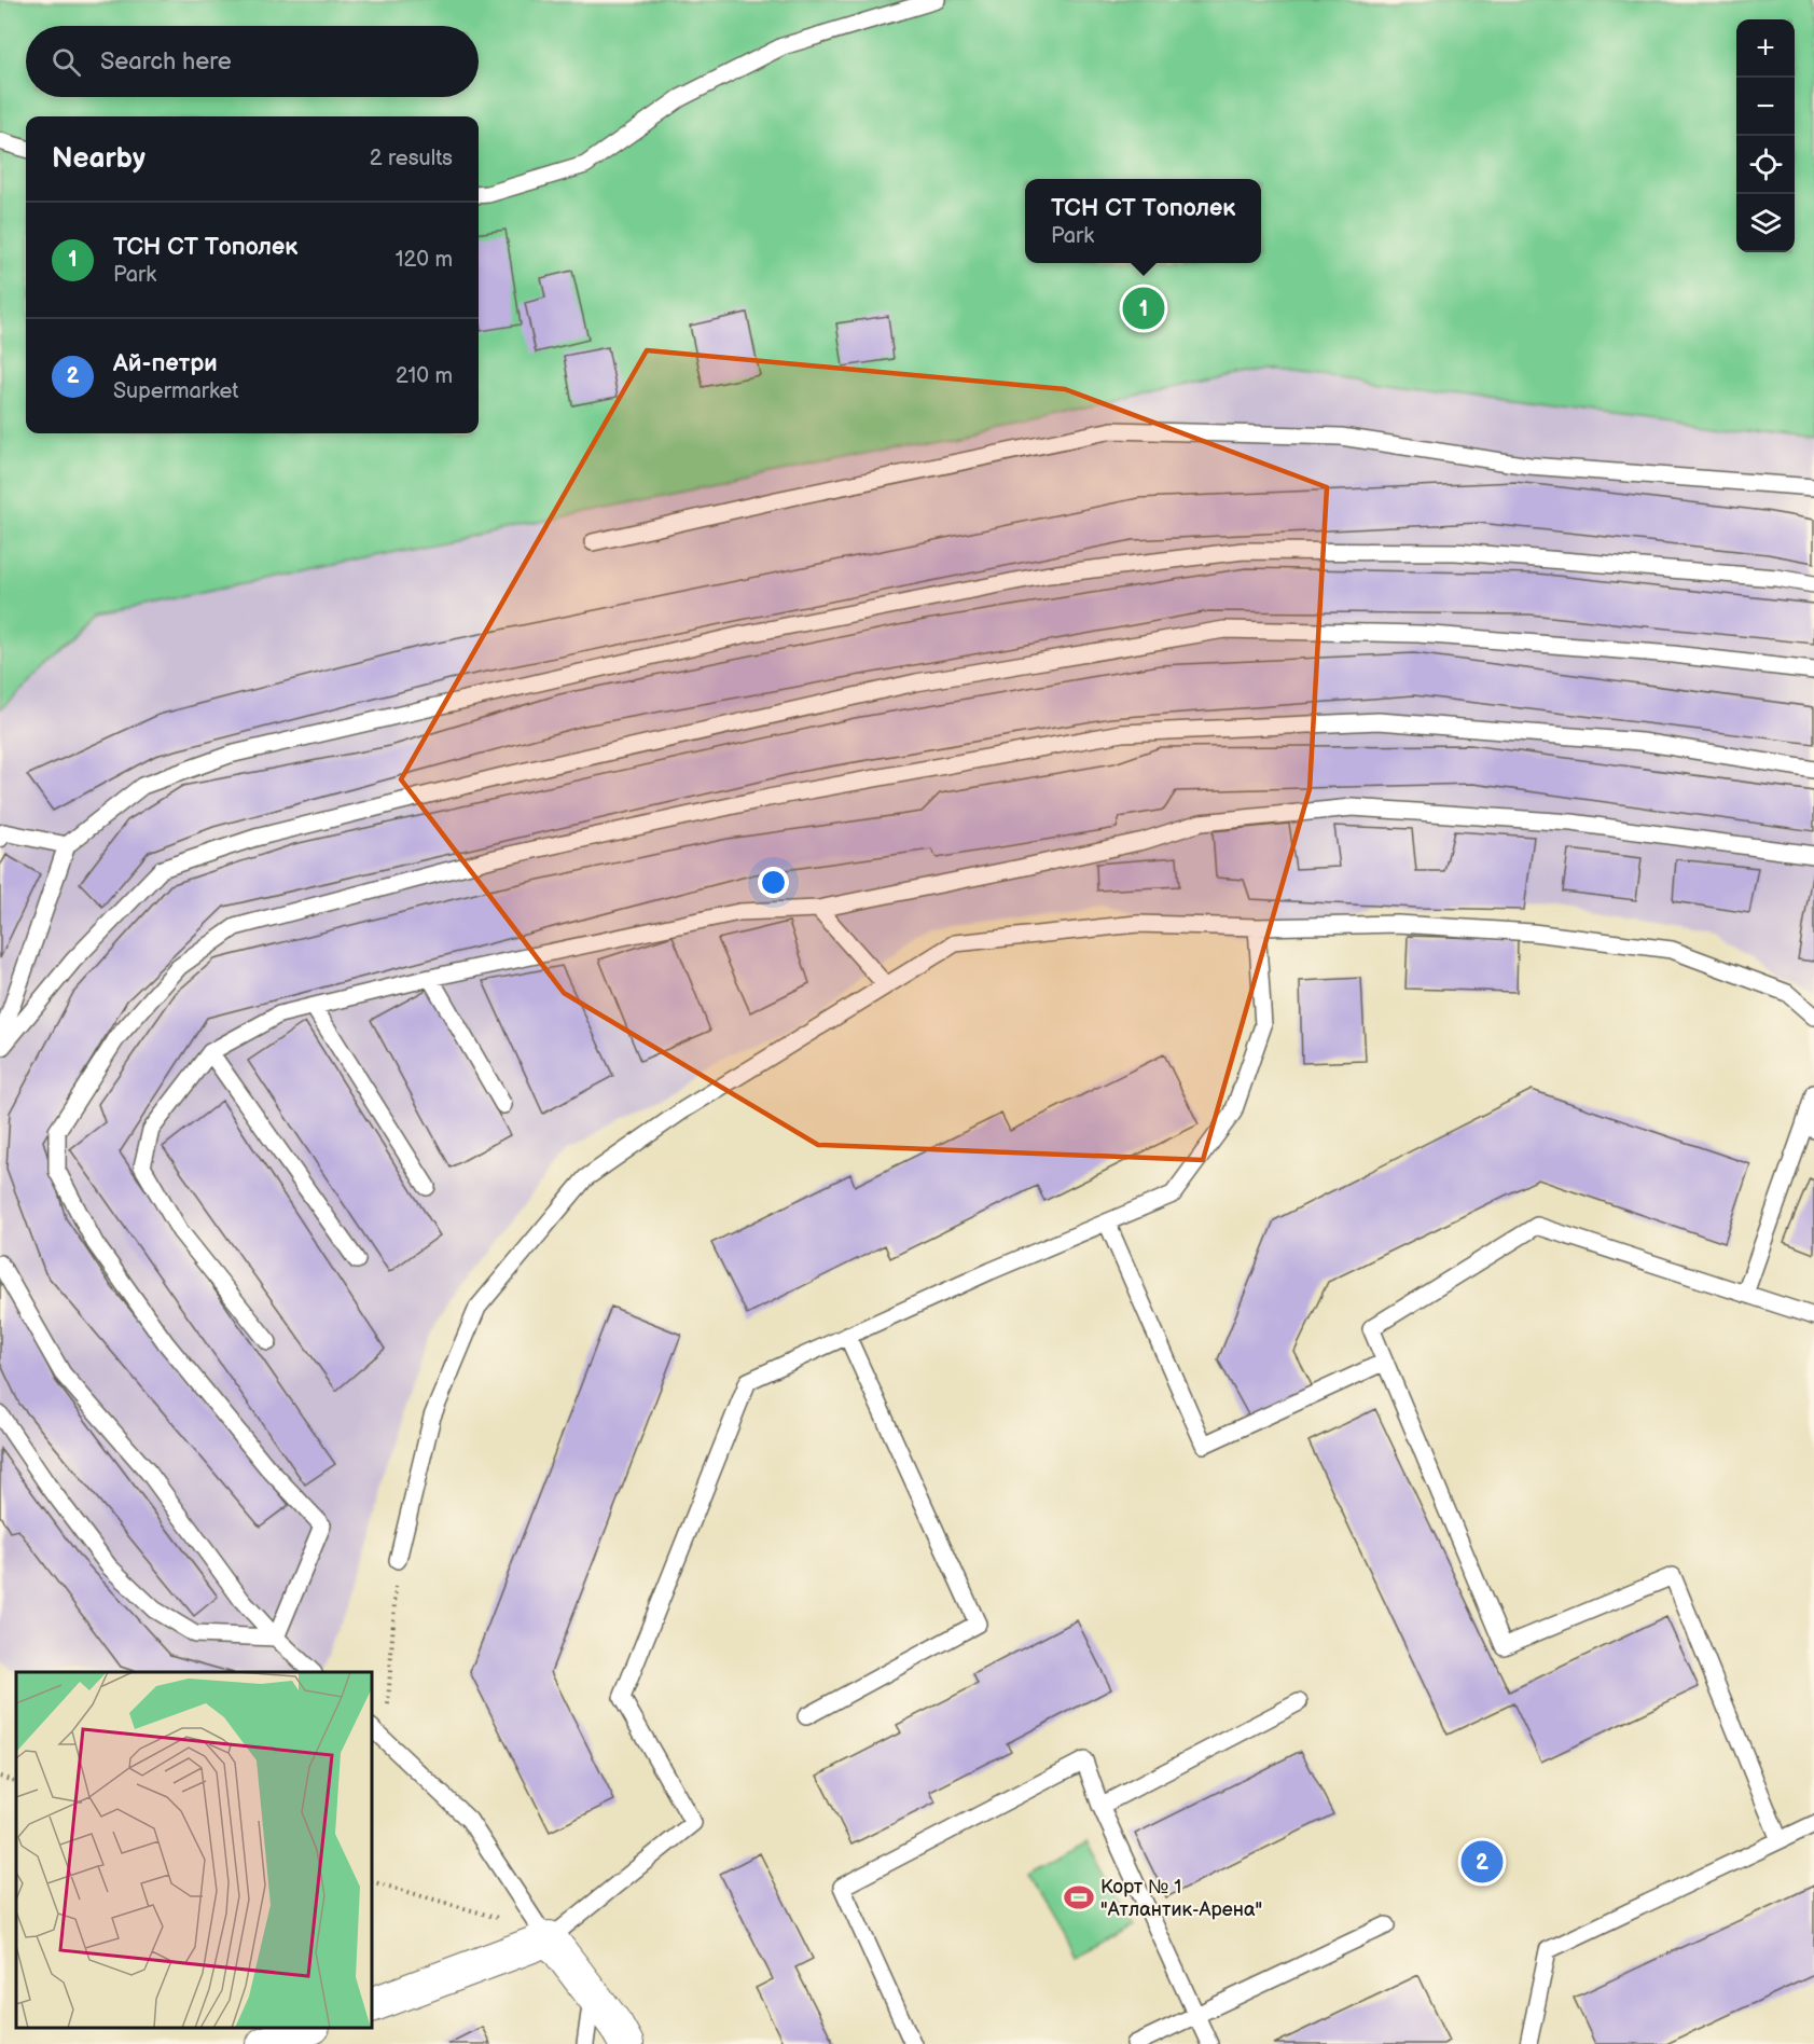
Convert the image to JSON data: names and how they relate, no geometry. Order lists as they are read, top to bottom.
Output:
{
  "places": {
    "sports": ["Корт № 1 \"Атлантик-Арена\""]
  },
  "page": {
    "map_buttons": ["+", "−"],
    "search": "Search here",
    "heading": ["Nearby", "2 results"],
    "popup": ["ТСН СТ Тополек", "Park"],
    "list": [
      {
        "mark": "1",
        "name": "ТСН СТ Тополек",
        "note": "Park",
        "value": "120 m"
      },
      {
        "mark": "2",
        "name": "Ай-петри",
        "note": "Supermarket",
        "value": "210 m"
      }
    ],
    "pins": ["1", "2"]
  }
}
